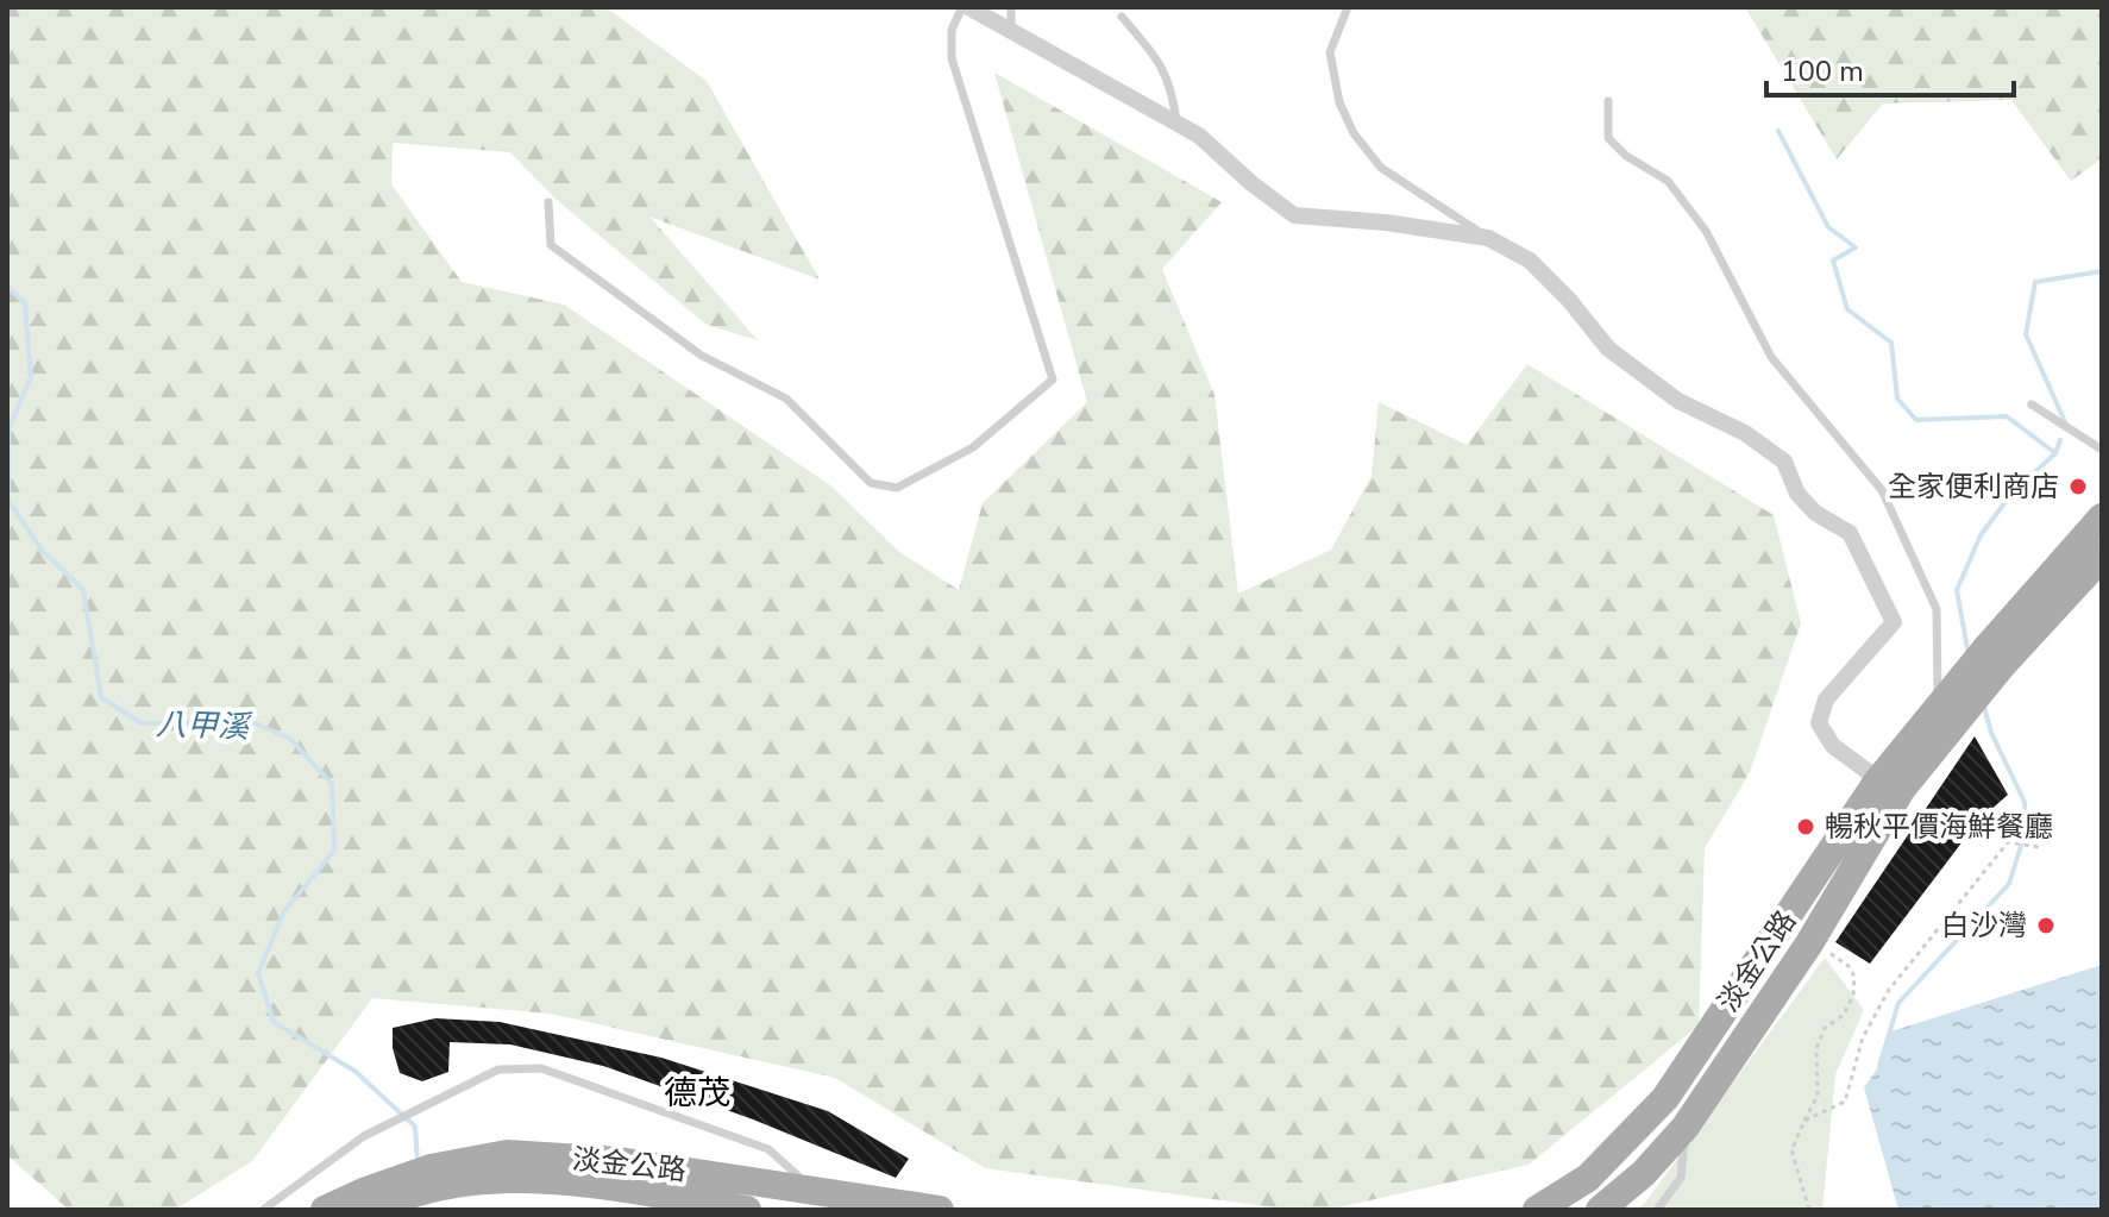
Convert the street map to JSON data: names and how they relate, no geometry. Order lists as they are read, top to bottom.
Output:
{
  "streets": {
    "main road": ["淡金公路"]
  },
  "districts": ["德茂"],
  "water": ["八甲溪"],
  "places": ["全家便利商店", "暢秋平價海鮮餐廳", "白沙灣"],
  "scale_bar": "100 m"
}
